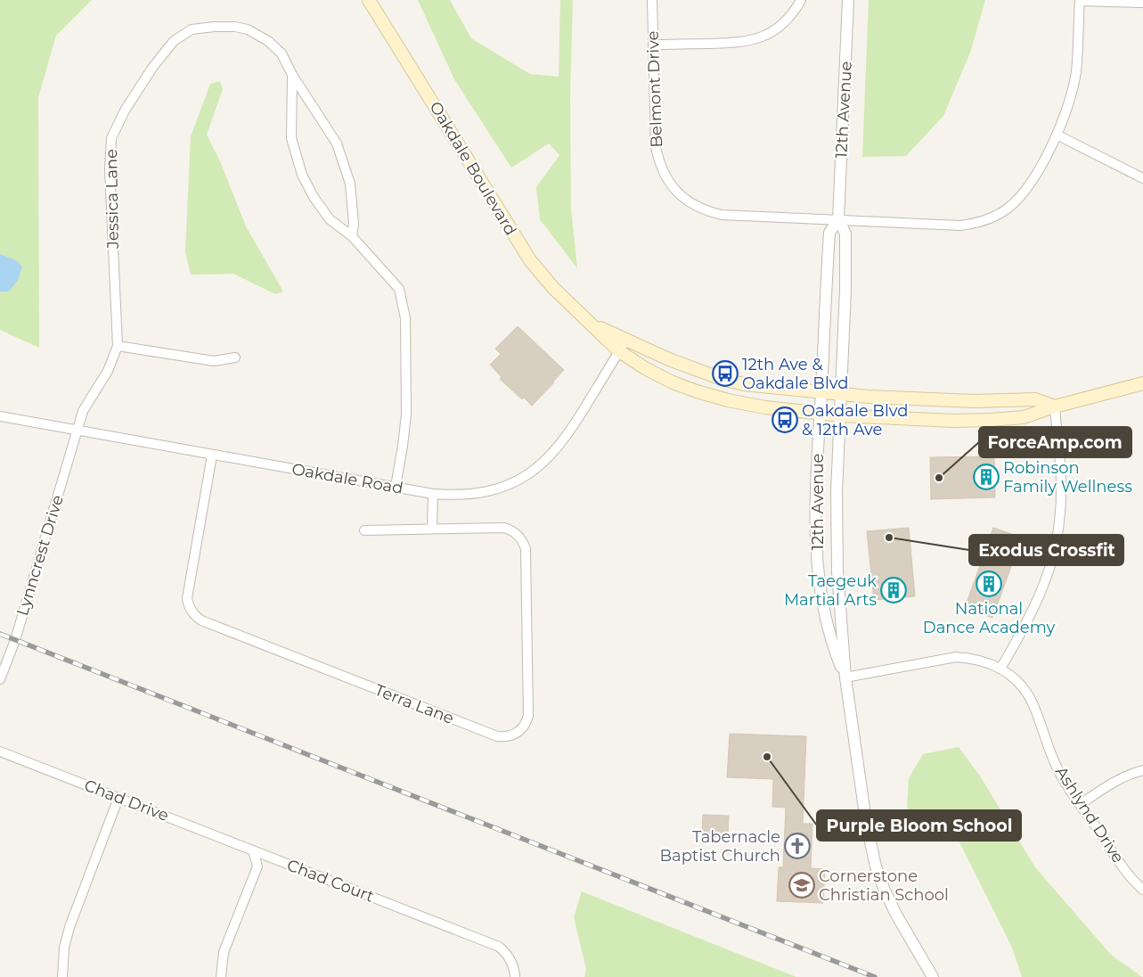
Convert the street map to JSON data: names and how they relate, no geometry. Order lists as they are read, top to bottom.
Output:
{
  "streets": {
    "main road": ["Oakdale Boulevard"],
    "street": [
      "Belmont Drive",
      "12th Avenue",
      "Jessica Lane",
      "Oakdale Road",
      "Lynncrest Drive",
      "Terra Lane",
      "Chad Drive",
      "Ashlynd Drive",
      "Chad Court"
    ]
  },
  "crossings": [
    ["Belmont Drive", "12th Avenue"],
    ["12th Avenue", "Oakdale Boulevard"],
    ["12th Avenue", "Ashlynd Drive"],
    ["Oakdale Boulevard", "Oakdale Road"],
    ["Jessica Lane", "Oakdale Road"],
    ["Jessica Lane", "Lynncrest Drive"],
    ["Oakdale Road", "Lynncrest Drive"],
    ["Oakdale Road", "Terra Lane"],
    ["Chad Drive", "Chad Court"]
  ],
  "places": {
    "bus stop": ["12th Ave & Oakdale Blvd", "Oakdale Blvd & 12th Ave"],
    "building": ["Robinson Family Wellness", "National Dance Academy", "Taegeuk Martial Arts"],
    "other": ["ForceAmp.com", "Exodus Crossfit", "Purple Bloom School"],
    "church": ["Tabernacle Baptist Church"],
    "school or university": ["Cornerstone Christian School"]
  }
}
